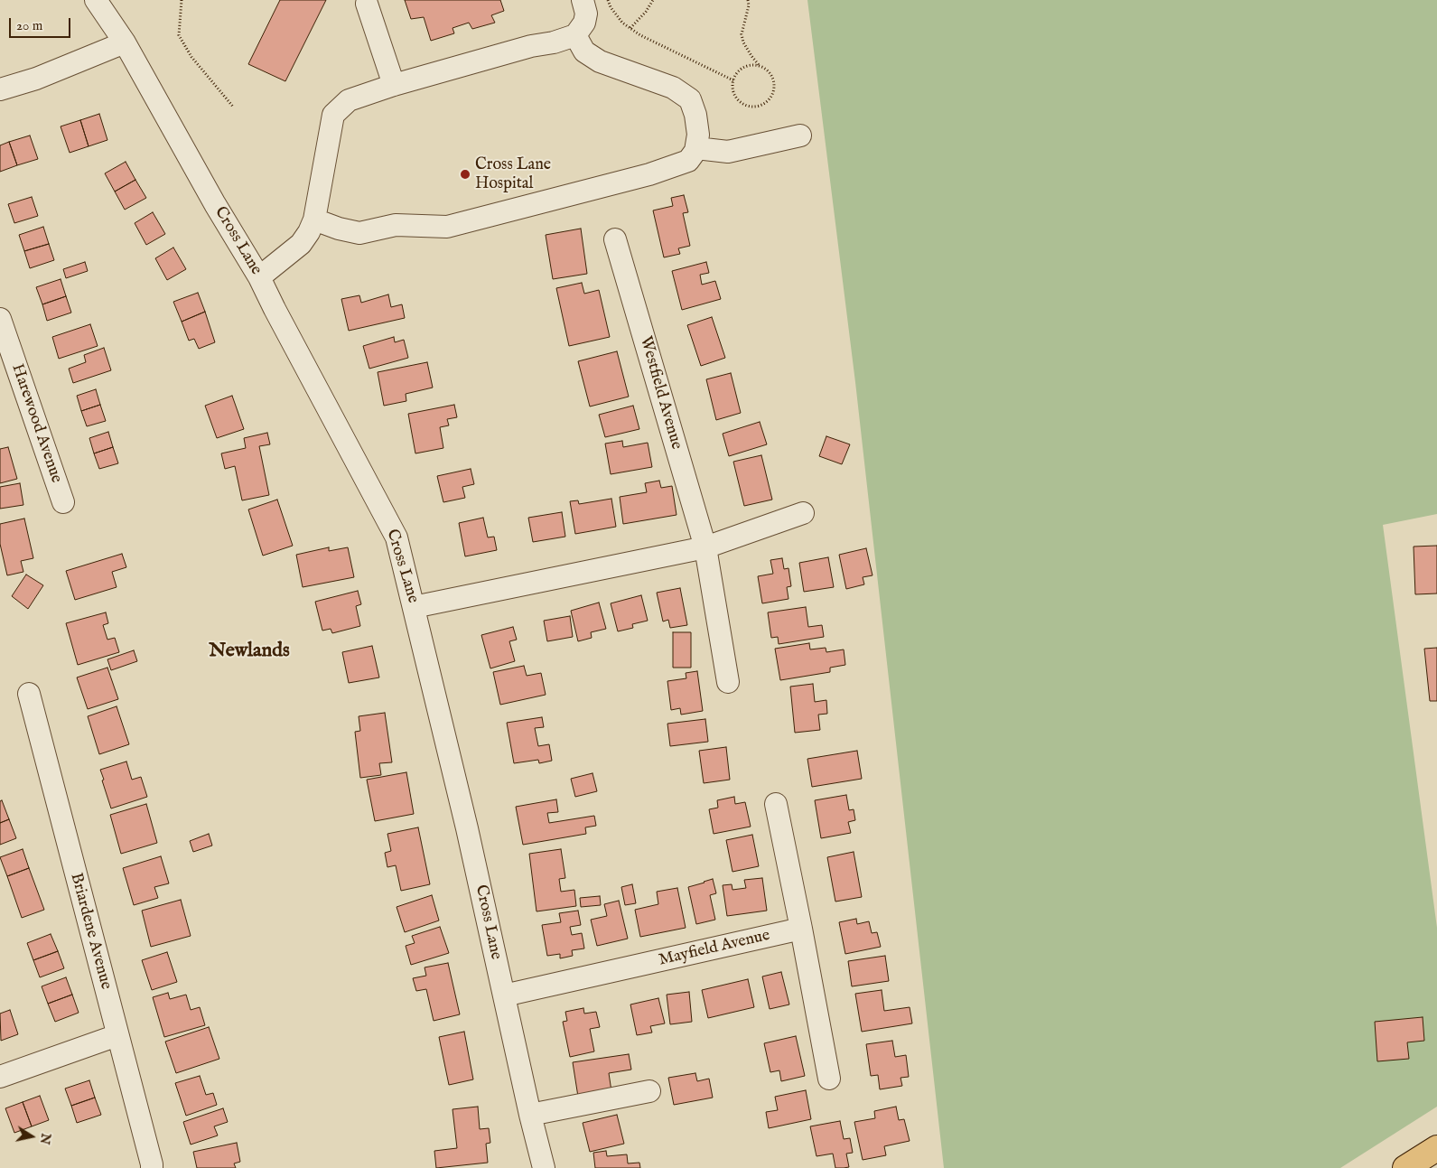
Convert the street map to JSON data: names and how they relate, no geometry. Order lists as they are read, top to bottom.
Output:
{
  "streets": {
    "street": [
      "Cross Lane",
      "Westfield Avenue",
      "Harewood Avenue",
      "Briardene Avenue",
      "Mayfield Avenue"
    ]
  },
  "crossings": [
    ["Cross Lane", "Mayfield Avenue"]
  ],
  "districts": ["Newlands"],
  "places": ["Cross Lane Hospital"],
  "scale_bar": "20 m",
  "north": "right"
}
